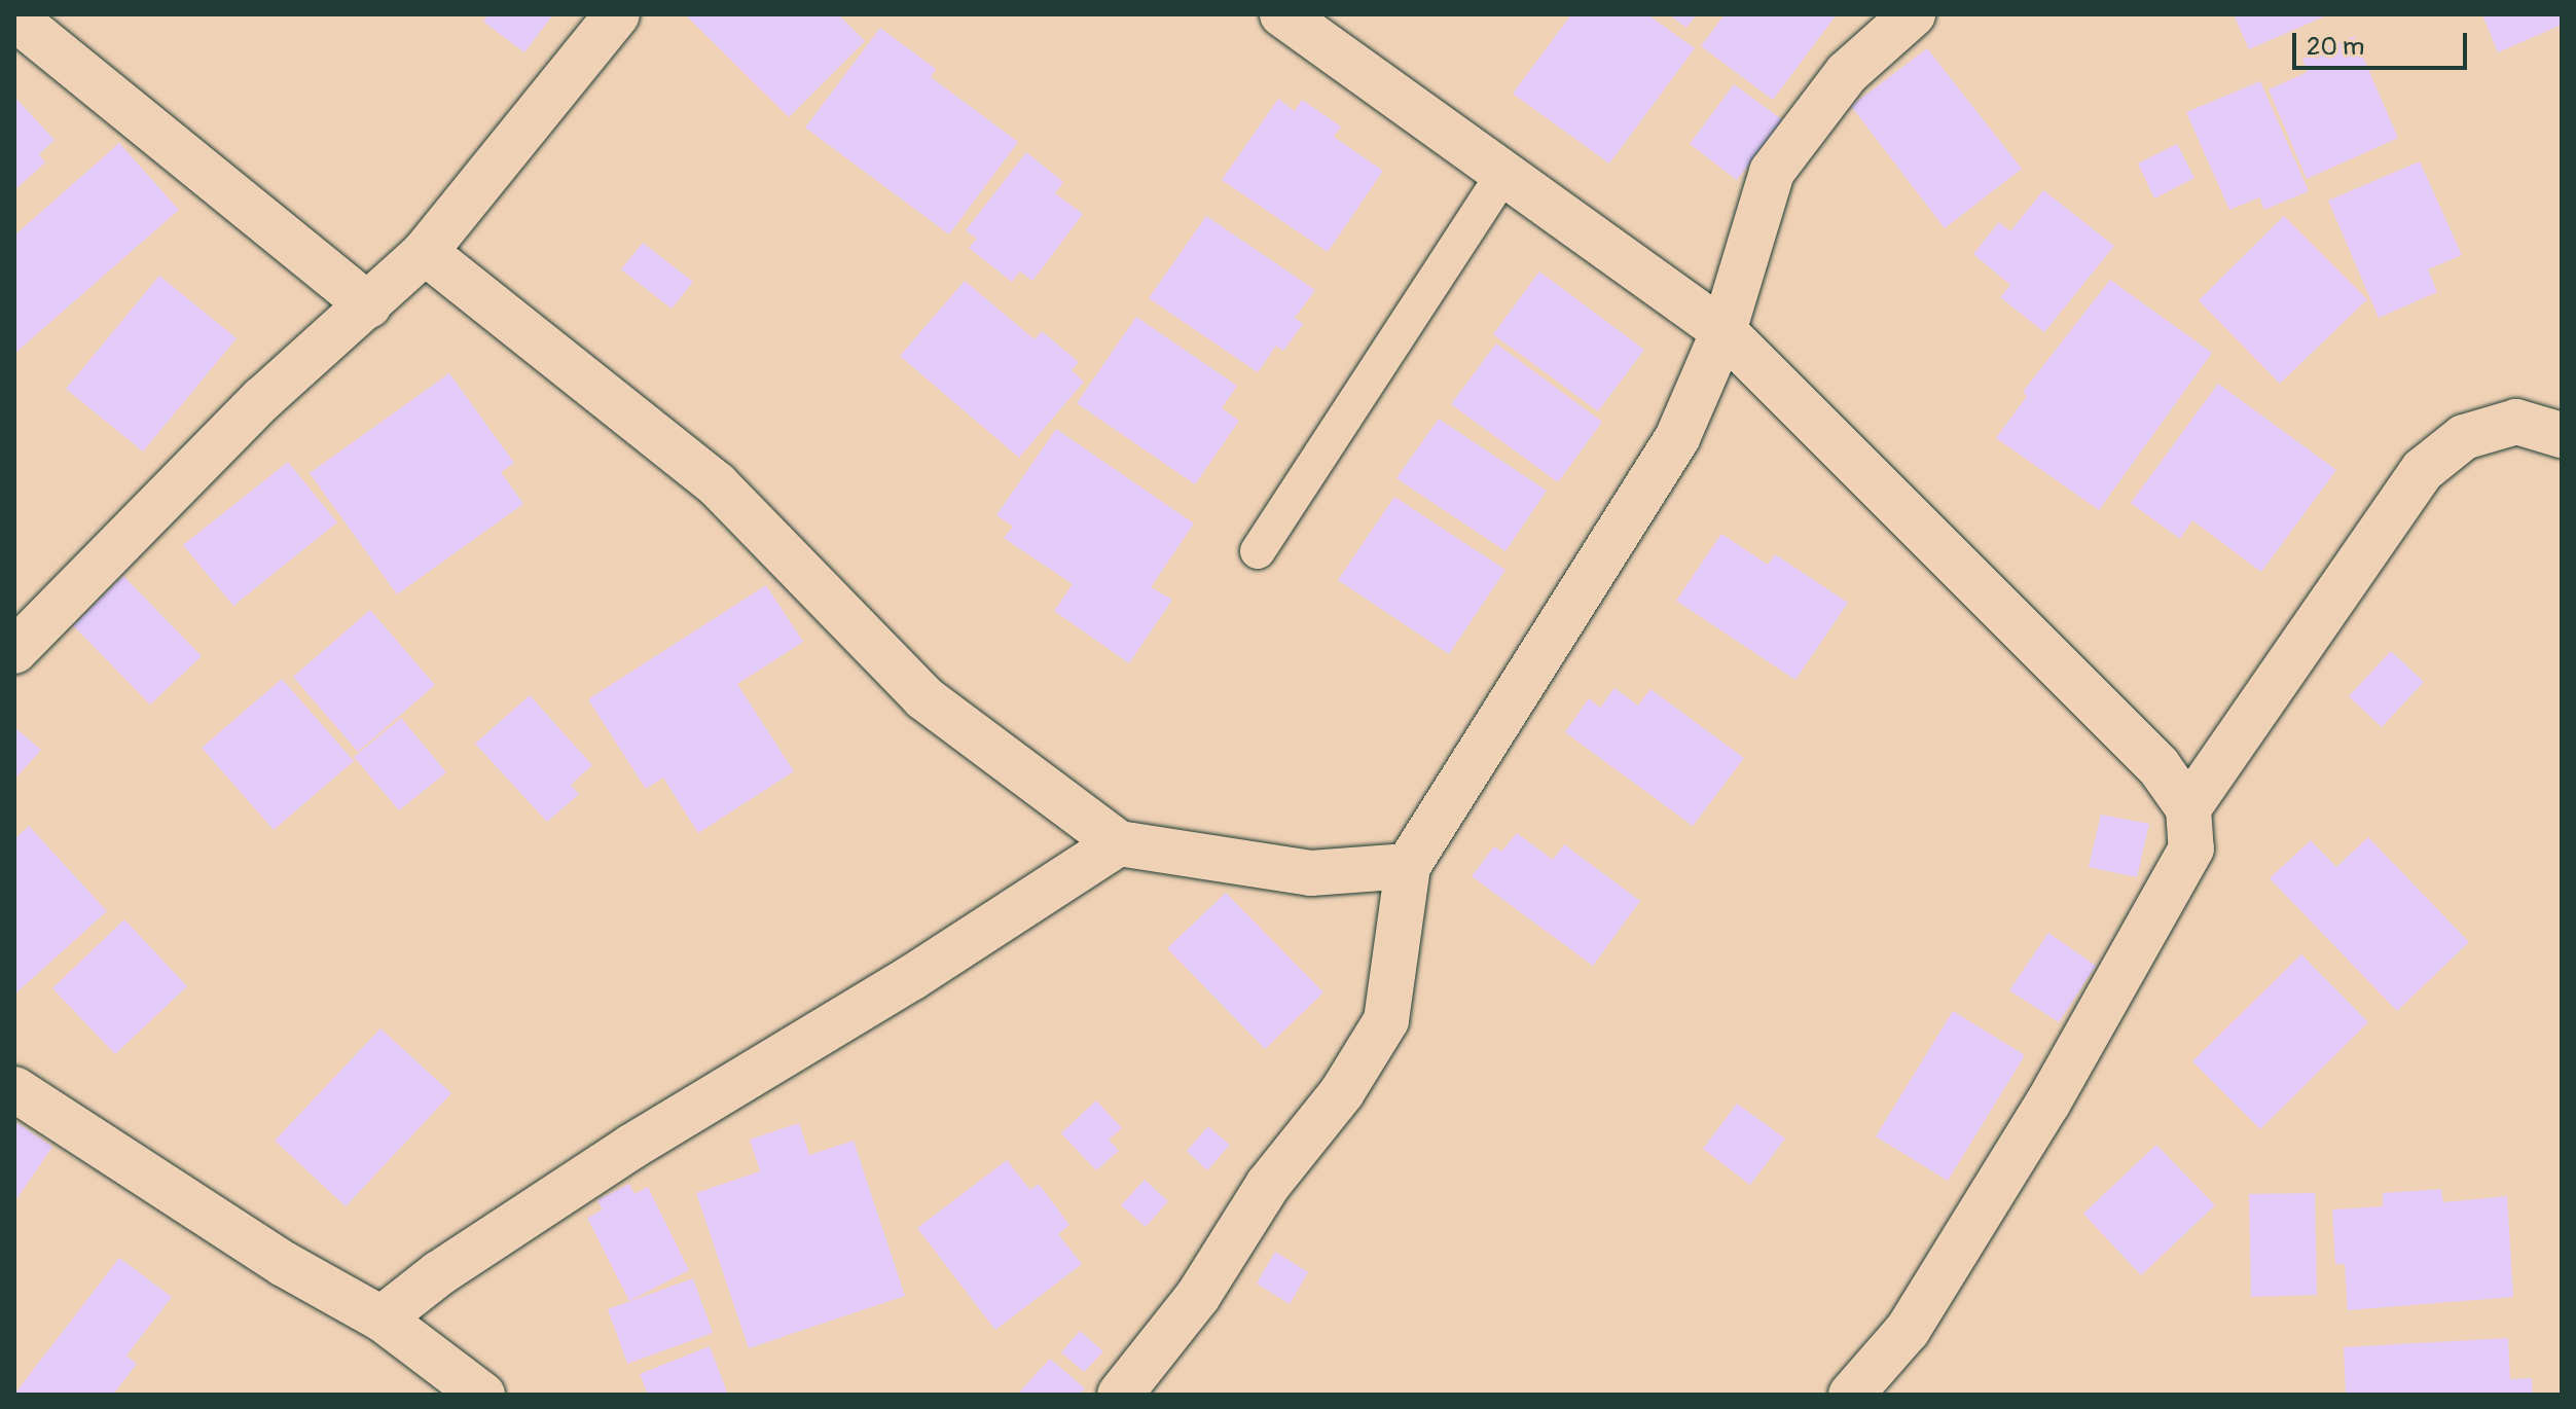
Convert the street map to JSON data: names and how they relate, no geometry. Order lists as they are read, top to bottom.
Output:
{
  "scale_bar": "20 m"
}
